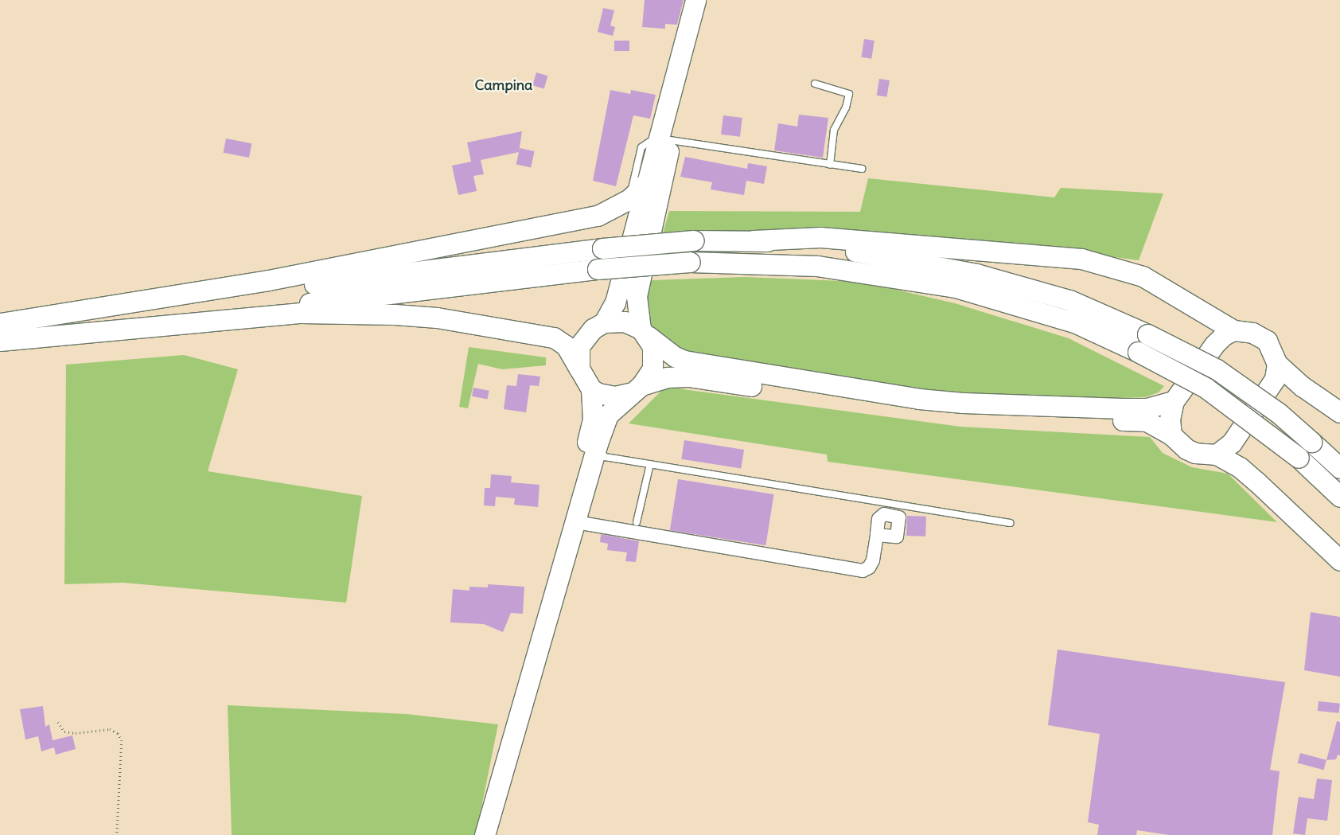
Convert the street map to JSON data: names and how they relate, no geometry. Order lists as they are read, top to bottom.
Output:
{
  "districts": ["Campina"]
}
